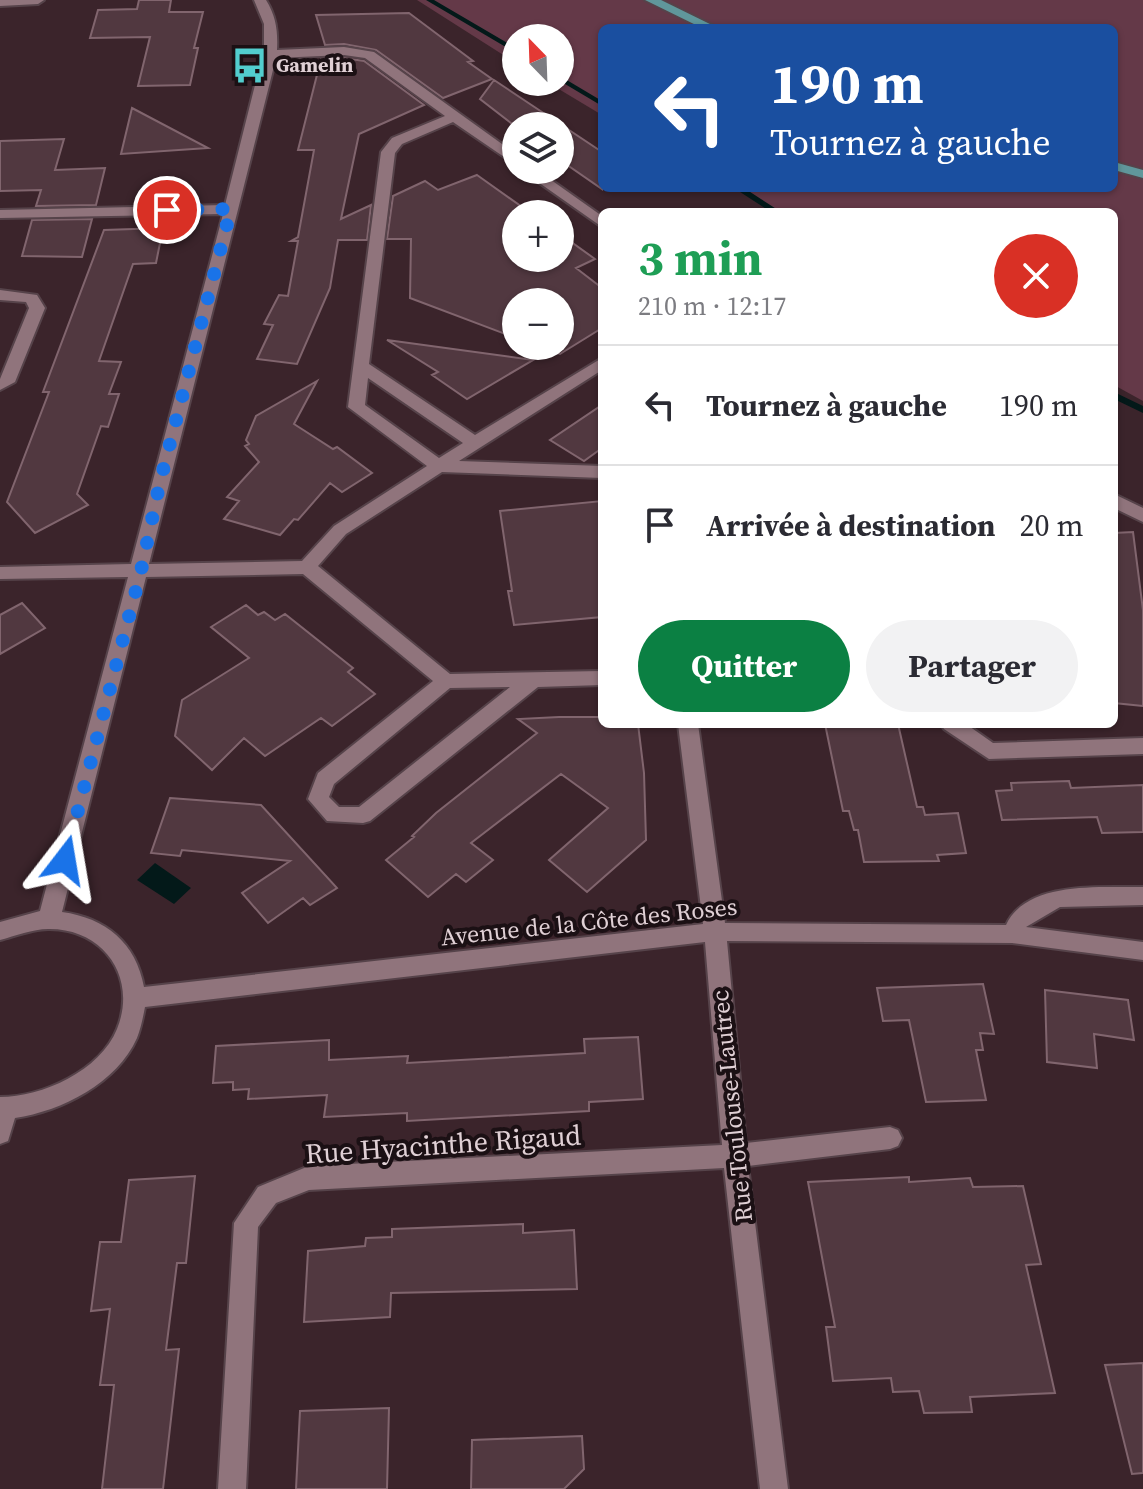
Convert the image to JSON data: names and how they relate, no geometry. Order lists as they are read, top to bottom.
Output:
{
  "streets": {
    "street": ["Avenue de la Côte des Roses", "Rue Toulouse-Lautrec", "Rue Hyacinthe Rigaud"]
  },
  "crossings": [
    ["Avenue de la Côte des Roses", "Rue Toulouse-Lautrec"],
    ["Rue Toulouse-Lautrec", "Rue Hyacinthe Rigaud"]
  ],
  "places": {
    "bus stop": ["Gamelin"]
  },
  "north": "top left",
  "page": {
    "map_buttons": ["+", "−"],
    "turn": ["190 m", "Tournez à gauche"],
    "heading": ["3 min", "210 m · 12:17"],
    "list": [
      {
        "name": "Tournez à gauche",
        "value": "190 m"
      },
      {
        "name": "Arrivée à destination",
        "value": "20 m"
      }
    ],
    "buttons": ["Quitter", "Partager"]
  }
}
